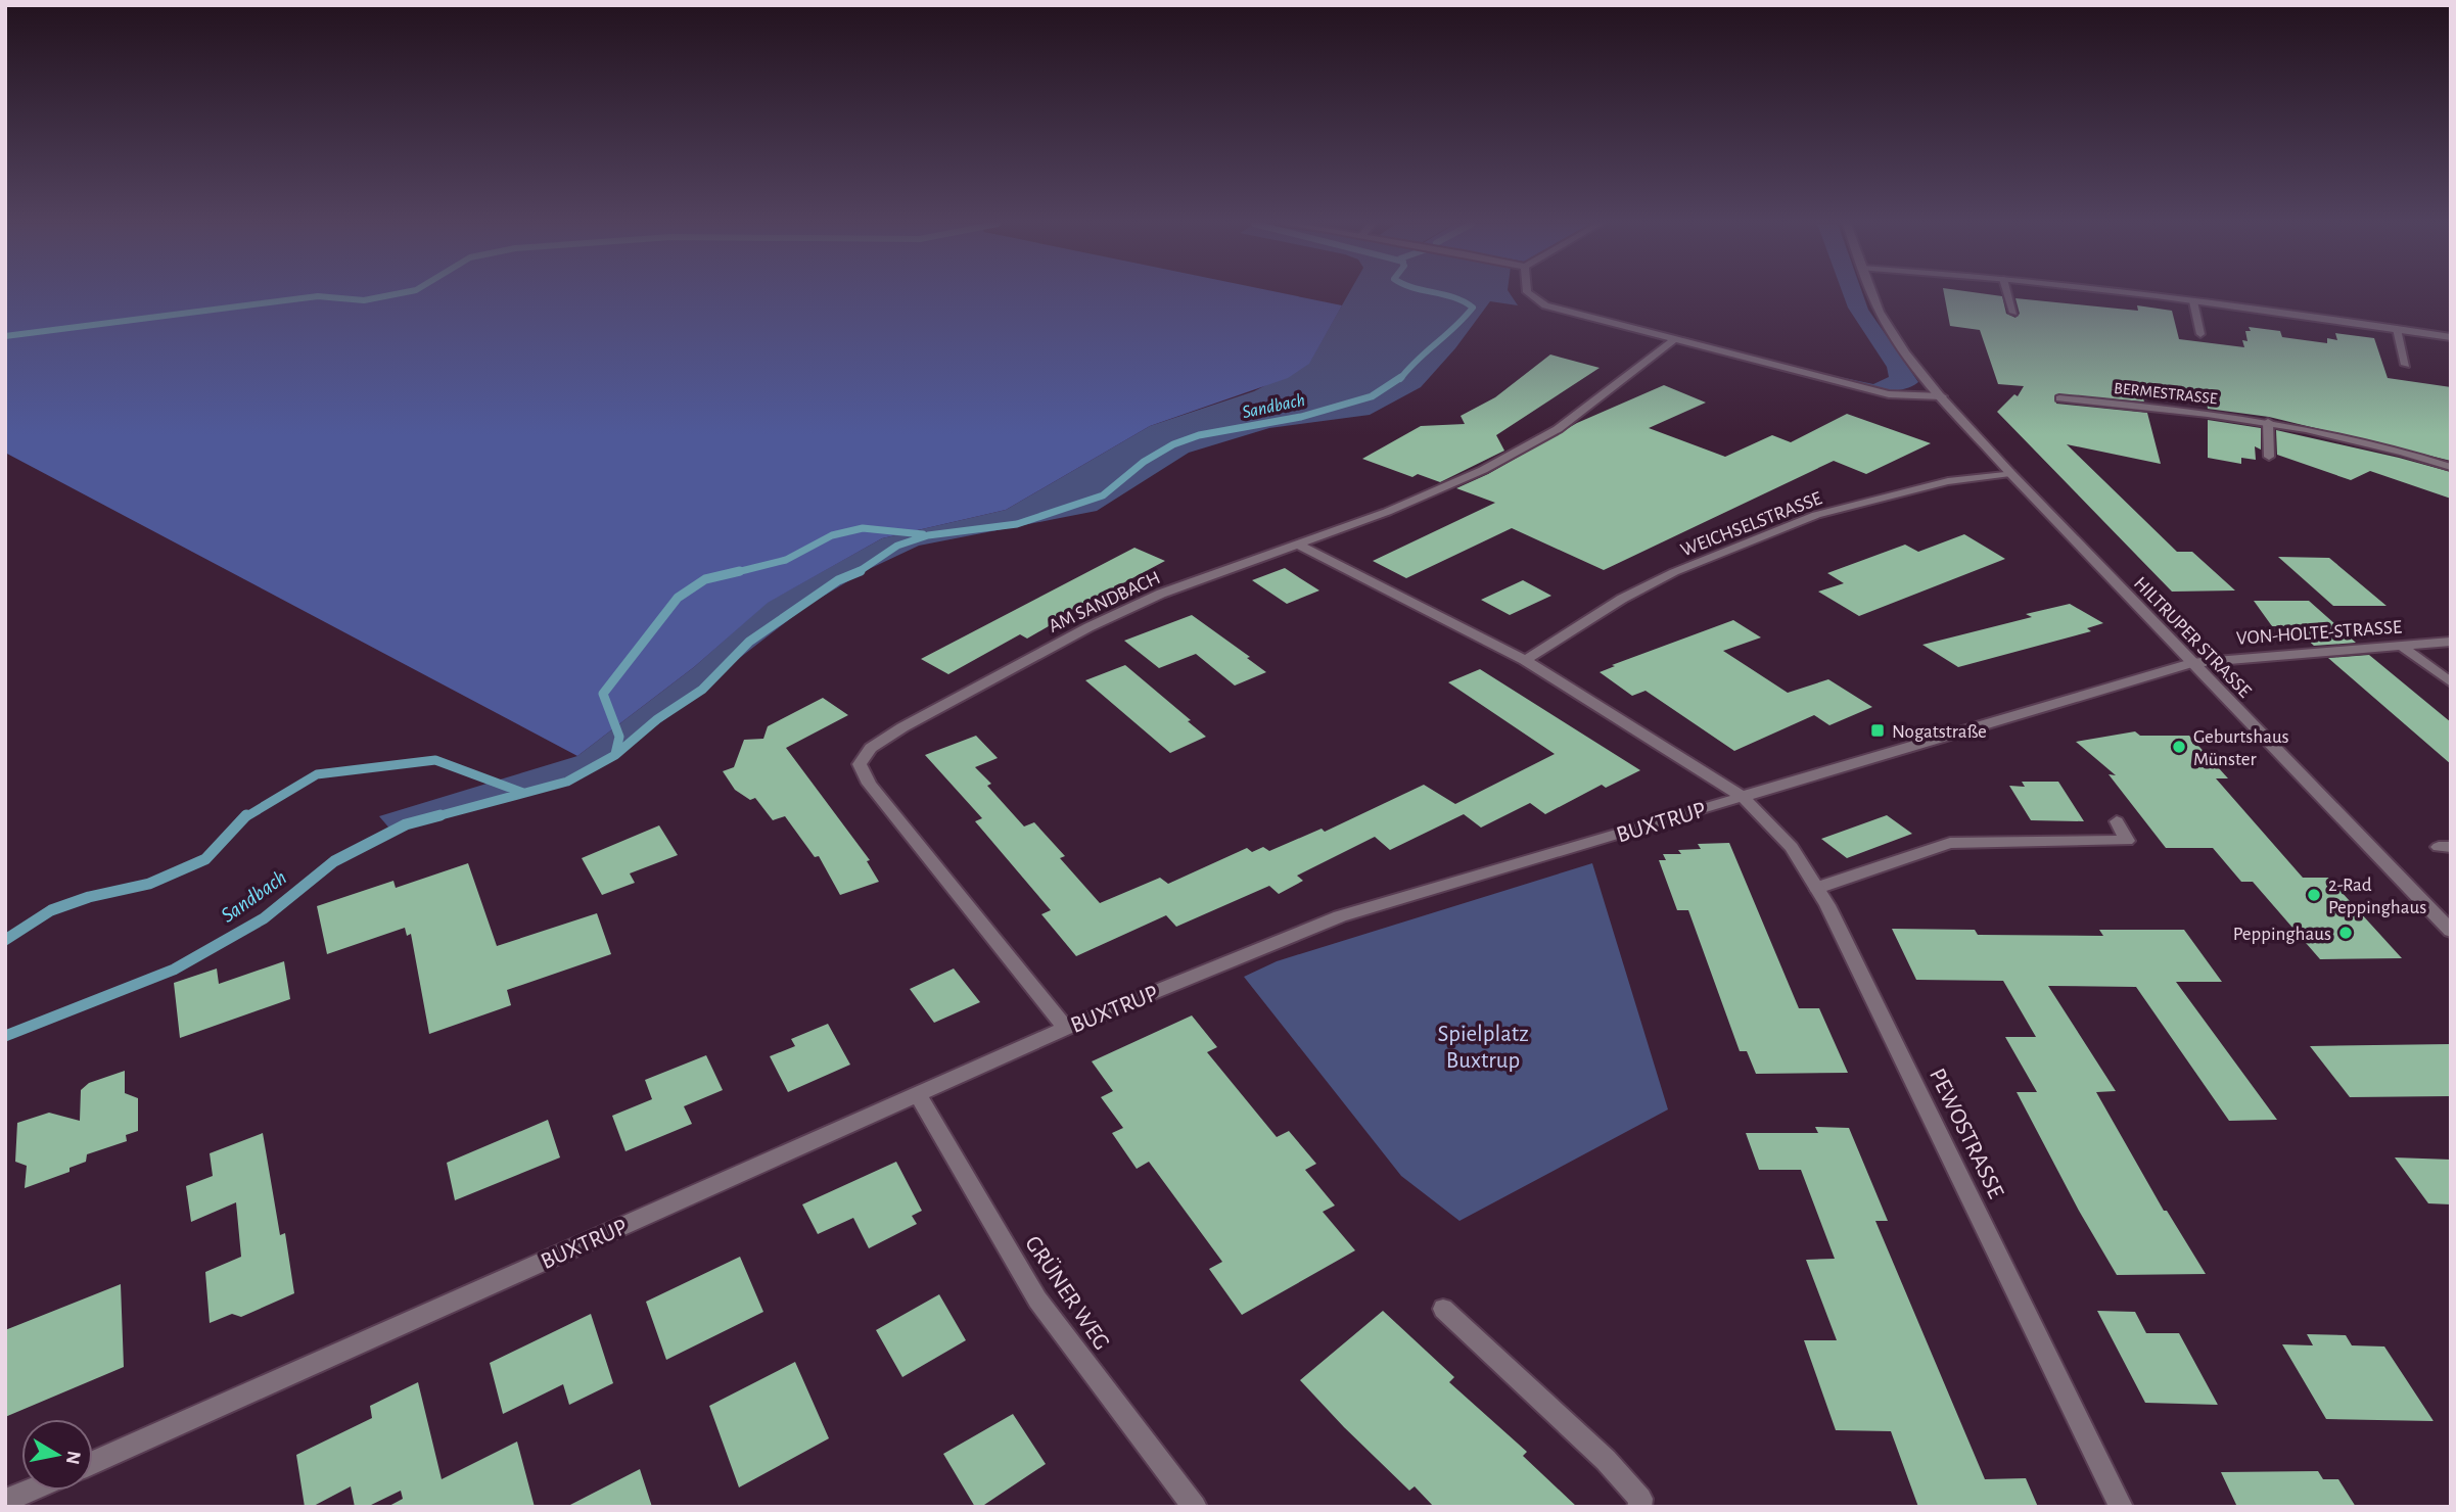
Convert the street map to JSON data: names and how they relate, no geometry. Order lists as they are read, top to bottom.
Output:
{
  "streets": {
    "street": [
      "BERMESTRASSE",
      "WEICHSELSTRASSE",
      "AM SANDBACH",
      "VON-HOLTE-STRASSE",
      "HILTRUPER STRASSE",
      "BUXTRUP",
      "PEWOSTRASSE",
      "GRÜNER WEG"
    ]
  },
  "crossings": [
    ["WEICHSELSTRASSE", "HILTRUPER STRASSE"],
    ["AM SANDBACH", "BUXTRUP"],
    ["VON-HOLTE-STRASSE", "HILTRUPER STRASSE"],
    ["VON-HOLTE-STRASSE", "BUXTRUP"],
    ["HILTRUPER STRASSE", "BUXTRUP"],
    ["BUXTRUP", "PEWOSTRASSE"],
    ["BUXTRUP", "GRÜNER WEG"]
  ],
  "water": ["Sandbach"],
  "parks": ["Spielplatz Buxtrup"],
  "places": {
    "transit": ["Nogatstraße"],
    "other": ["Geburtshaus Münster", "2-Rad Peppinghaus", "Peppinghaus"]
  },
  "north": "right"
}
